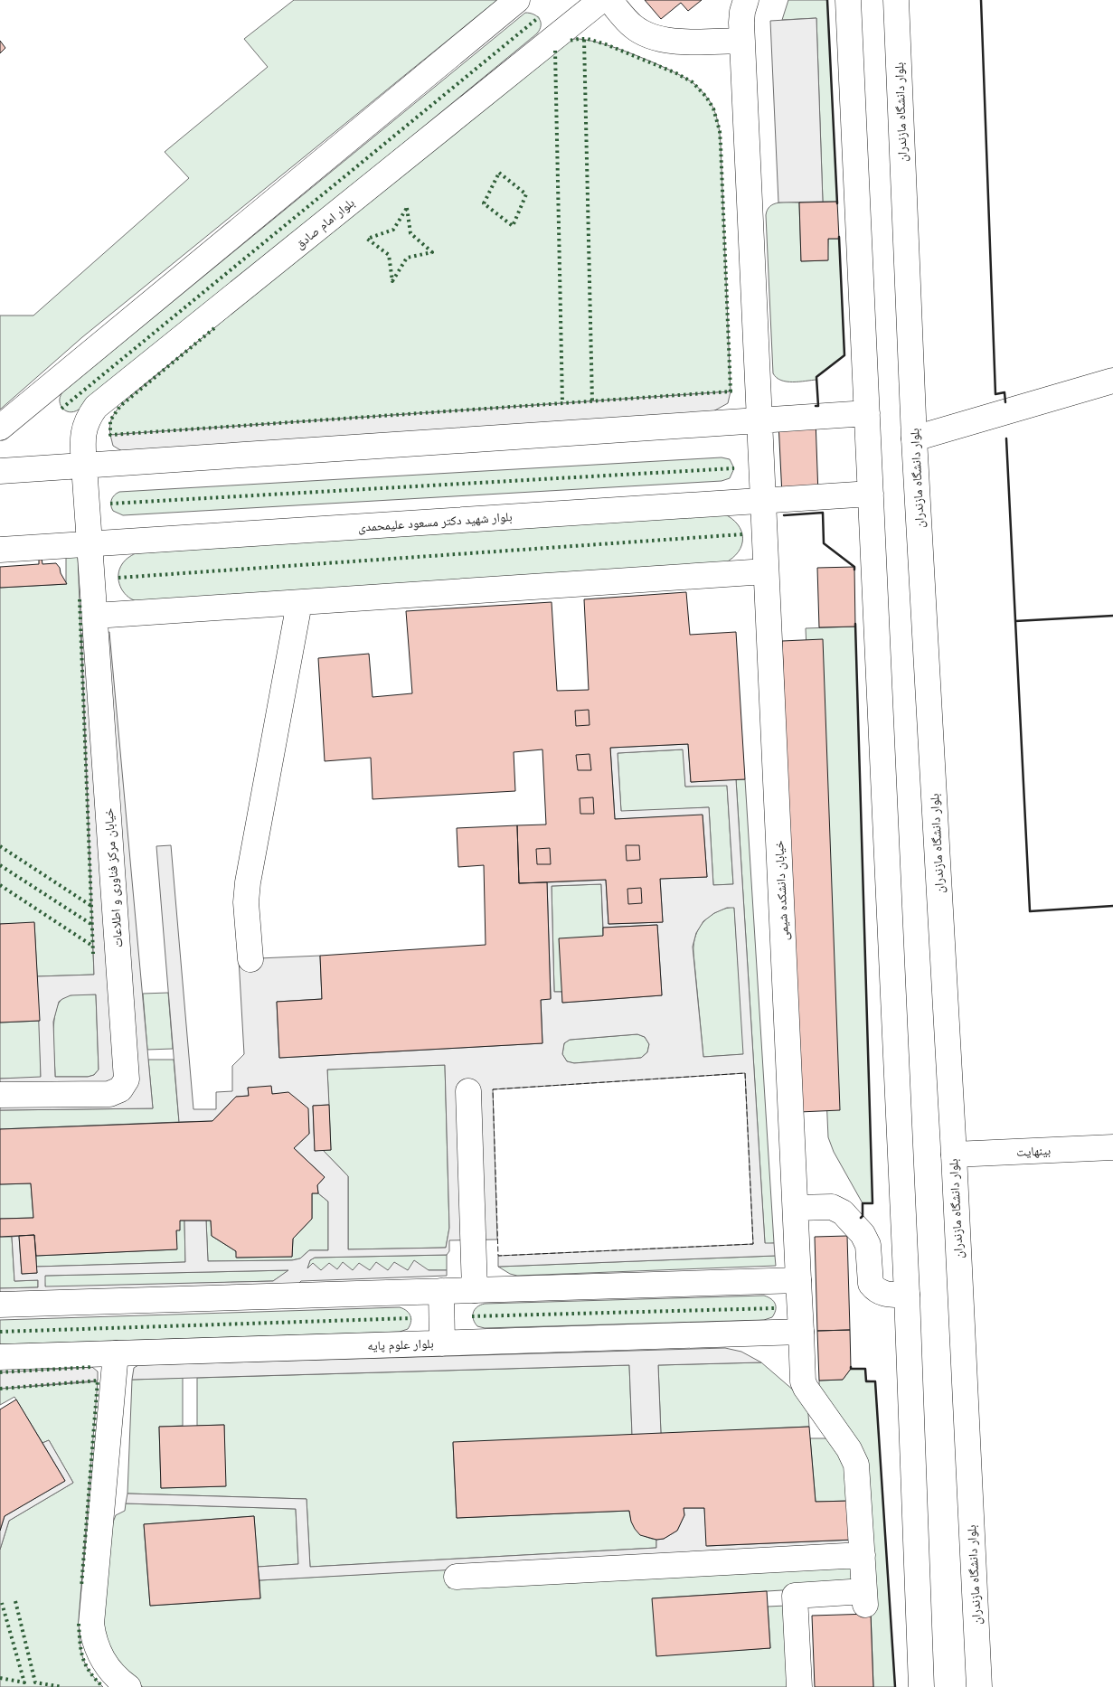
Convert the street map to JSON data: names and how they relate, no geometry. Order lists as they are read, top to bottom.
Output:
{
  "streets": {
    "main road": [
      "بلوار دانشگاه مازندران",
      "بلوار امام صادق",
      "بلوار شهید دکتر مسعود علیمحمدی",
      "خیابان مرکز فناوری و اطلاعات",
      "خیابان دانشکده شیمی",
      "بینهایت",
      "بلوار علوم پایه"
    ]
  },
  "crossings": [
    ["بلوار دانشگاه مازندران", "بینهایت"],
    ["بلوار امام صادق", "بلوار شهید دکتر مسعود علیمحمدی"],
    ["بلوار امام صادق", "خیابان مرکز فناوری و اطلاعات"],
    ["بلوار شهید دکتر مسعود علیمحمدی", "خیابان مرکز فناوری و اطلاعات"],
    ["بلوار شهید دکتر مسعود علیمحمدی", "خیابان دانشکده شیمی"],
    ["خیابان دانشکده شیمی", "بلوار علوم پایه"]
  ]
}
